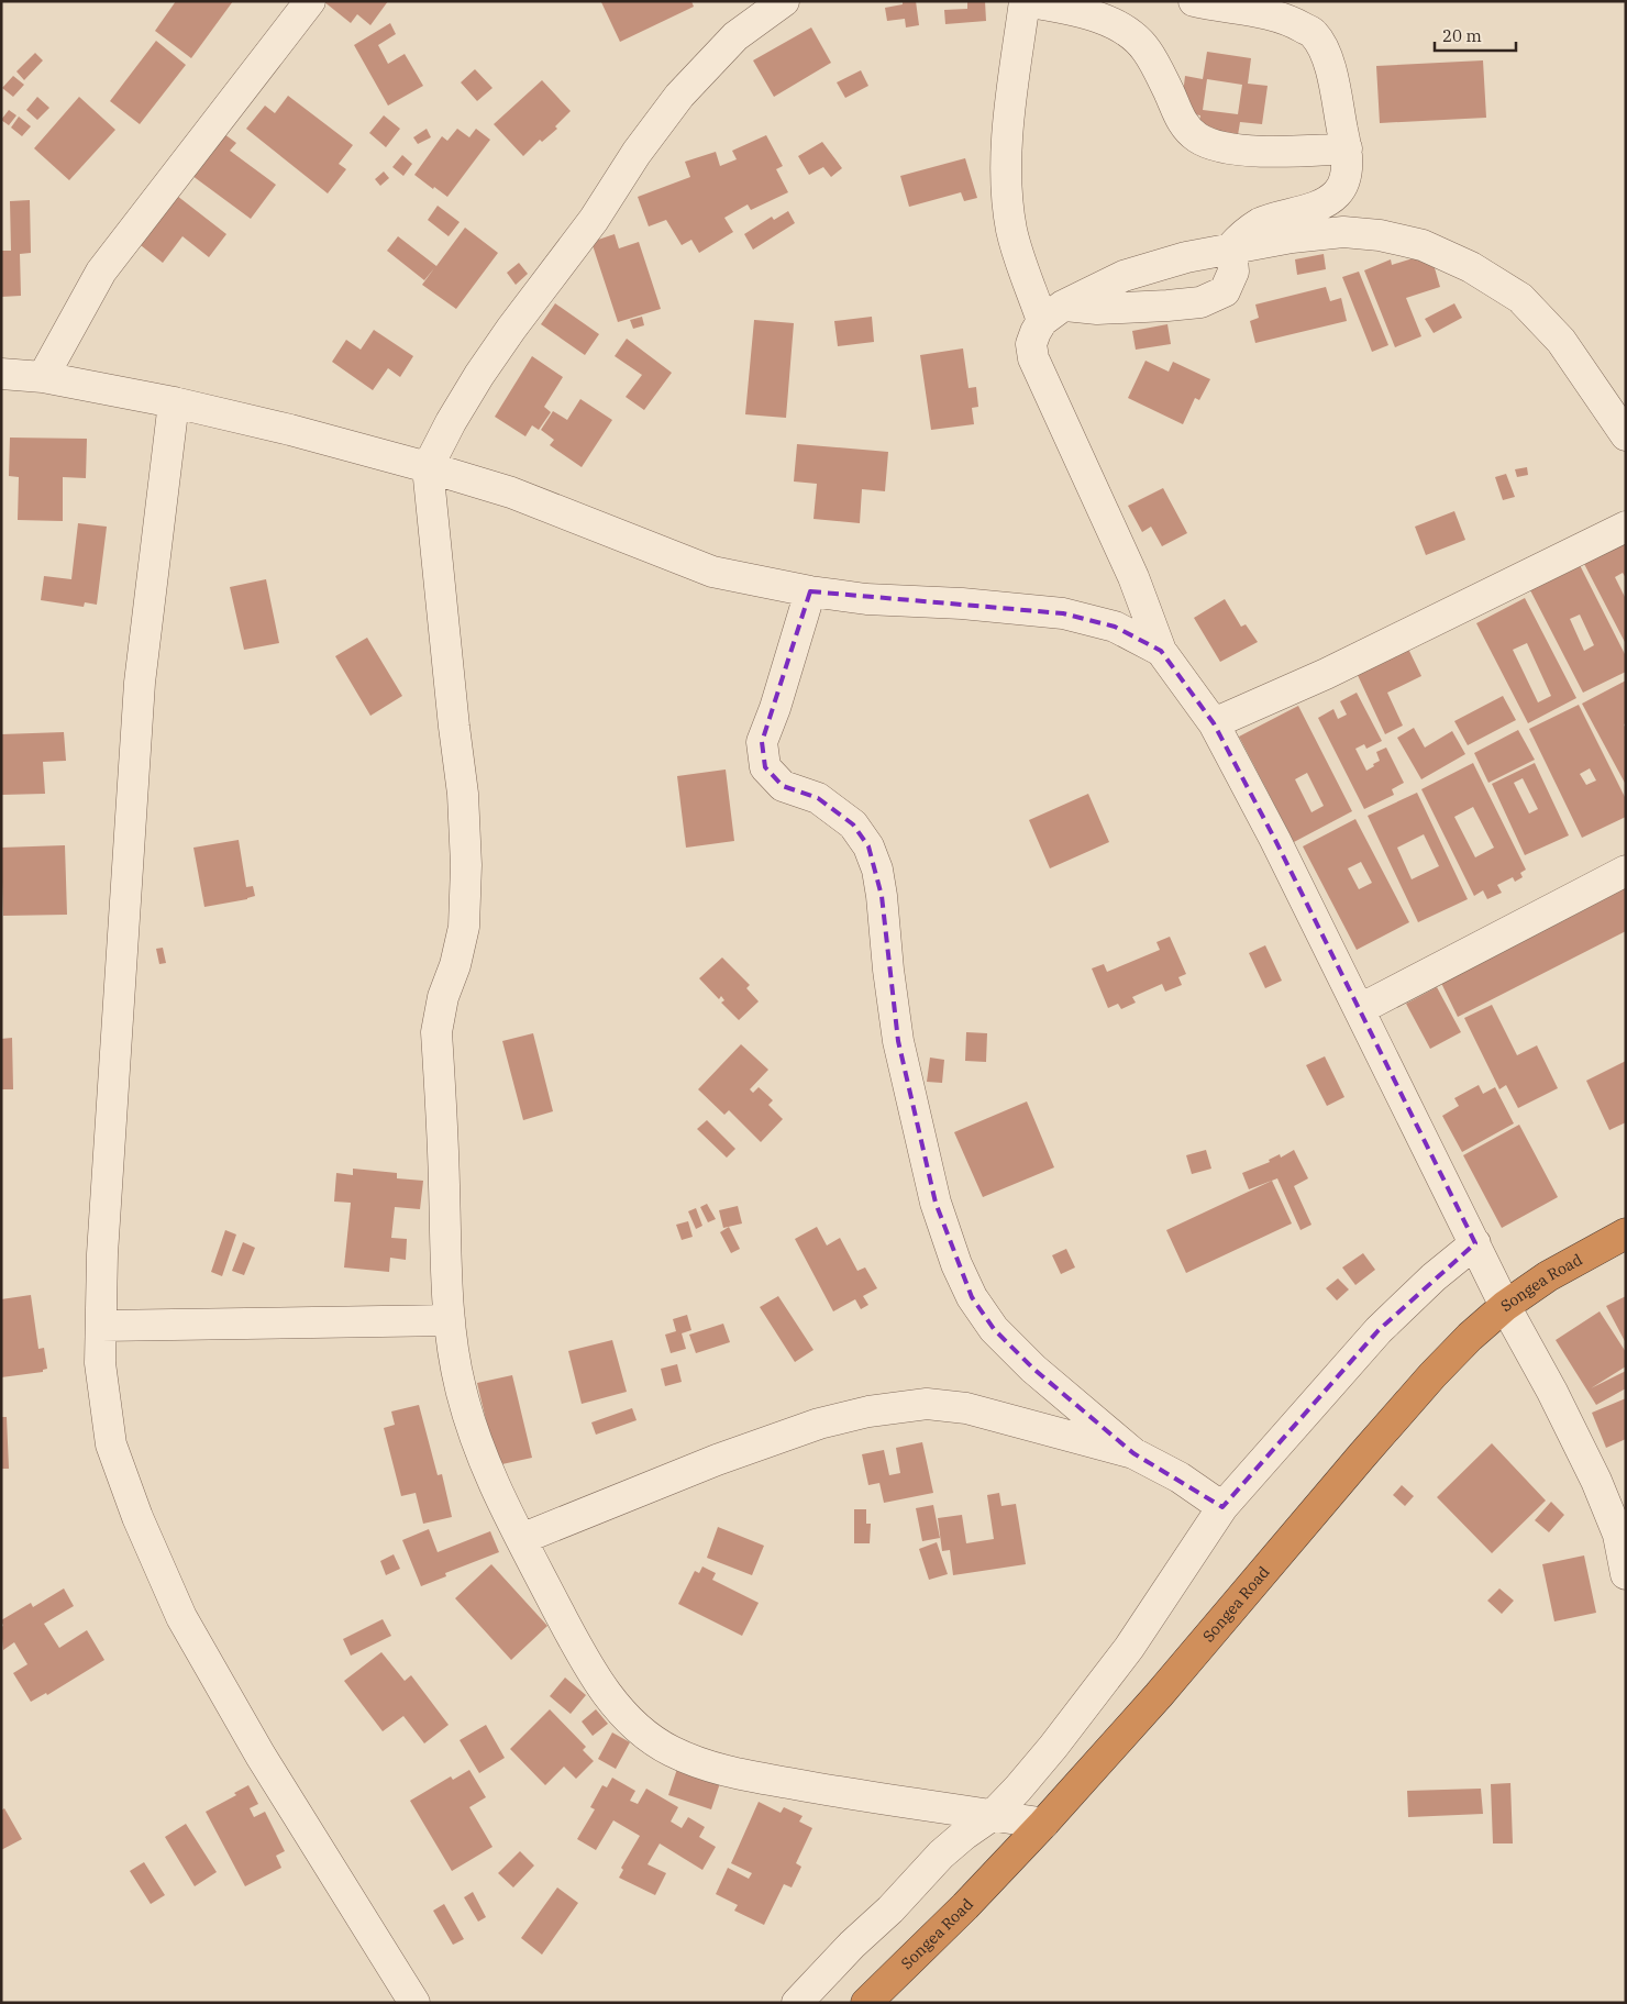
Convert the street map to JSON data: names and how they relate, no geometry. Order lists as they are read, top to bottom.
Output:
{
  "streets": {
    "highway": ["Songea Road"]
  },
  "scale_bar": "20 m"
}
